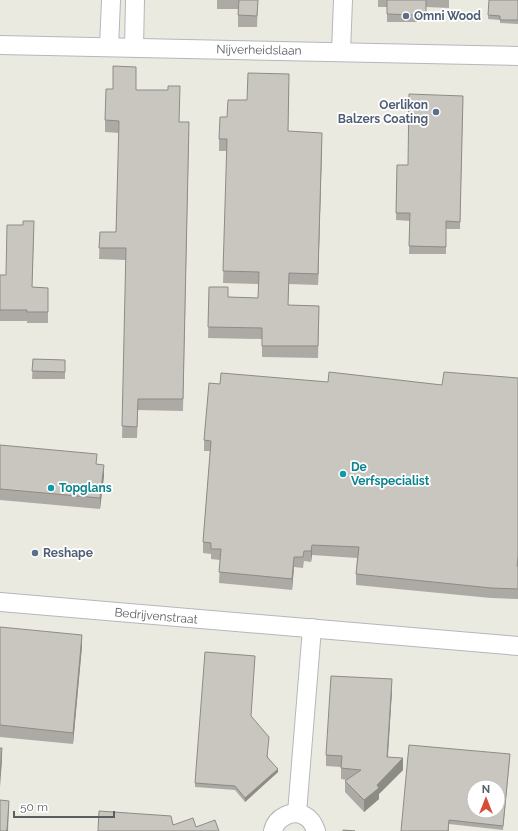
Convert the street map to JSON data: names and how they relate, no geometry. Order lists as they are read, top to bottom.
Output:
{
  "streets": {
    "street": ["Nijverheidslaan", "Bedrijvenstraat"]
  },
  "places": [
    "Omni Wood",
    "Oerlikon Balzers Coating",
    "De Verfspecialist",
    "Topglans",
    "Reshape"
  ],
  "scale_bar": "50 m",
  "north": "top"
}
